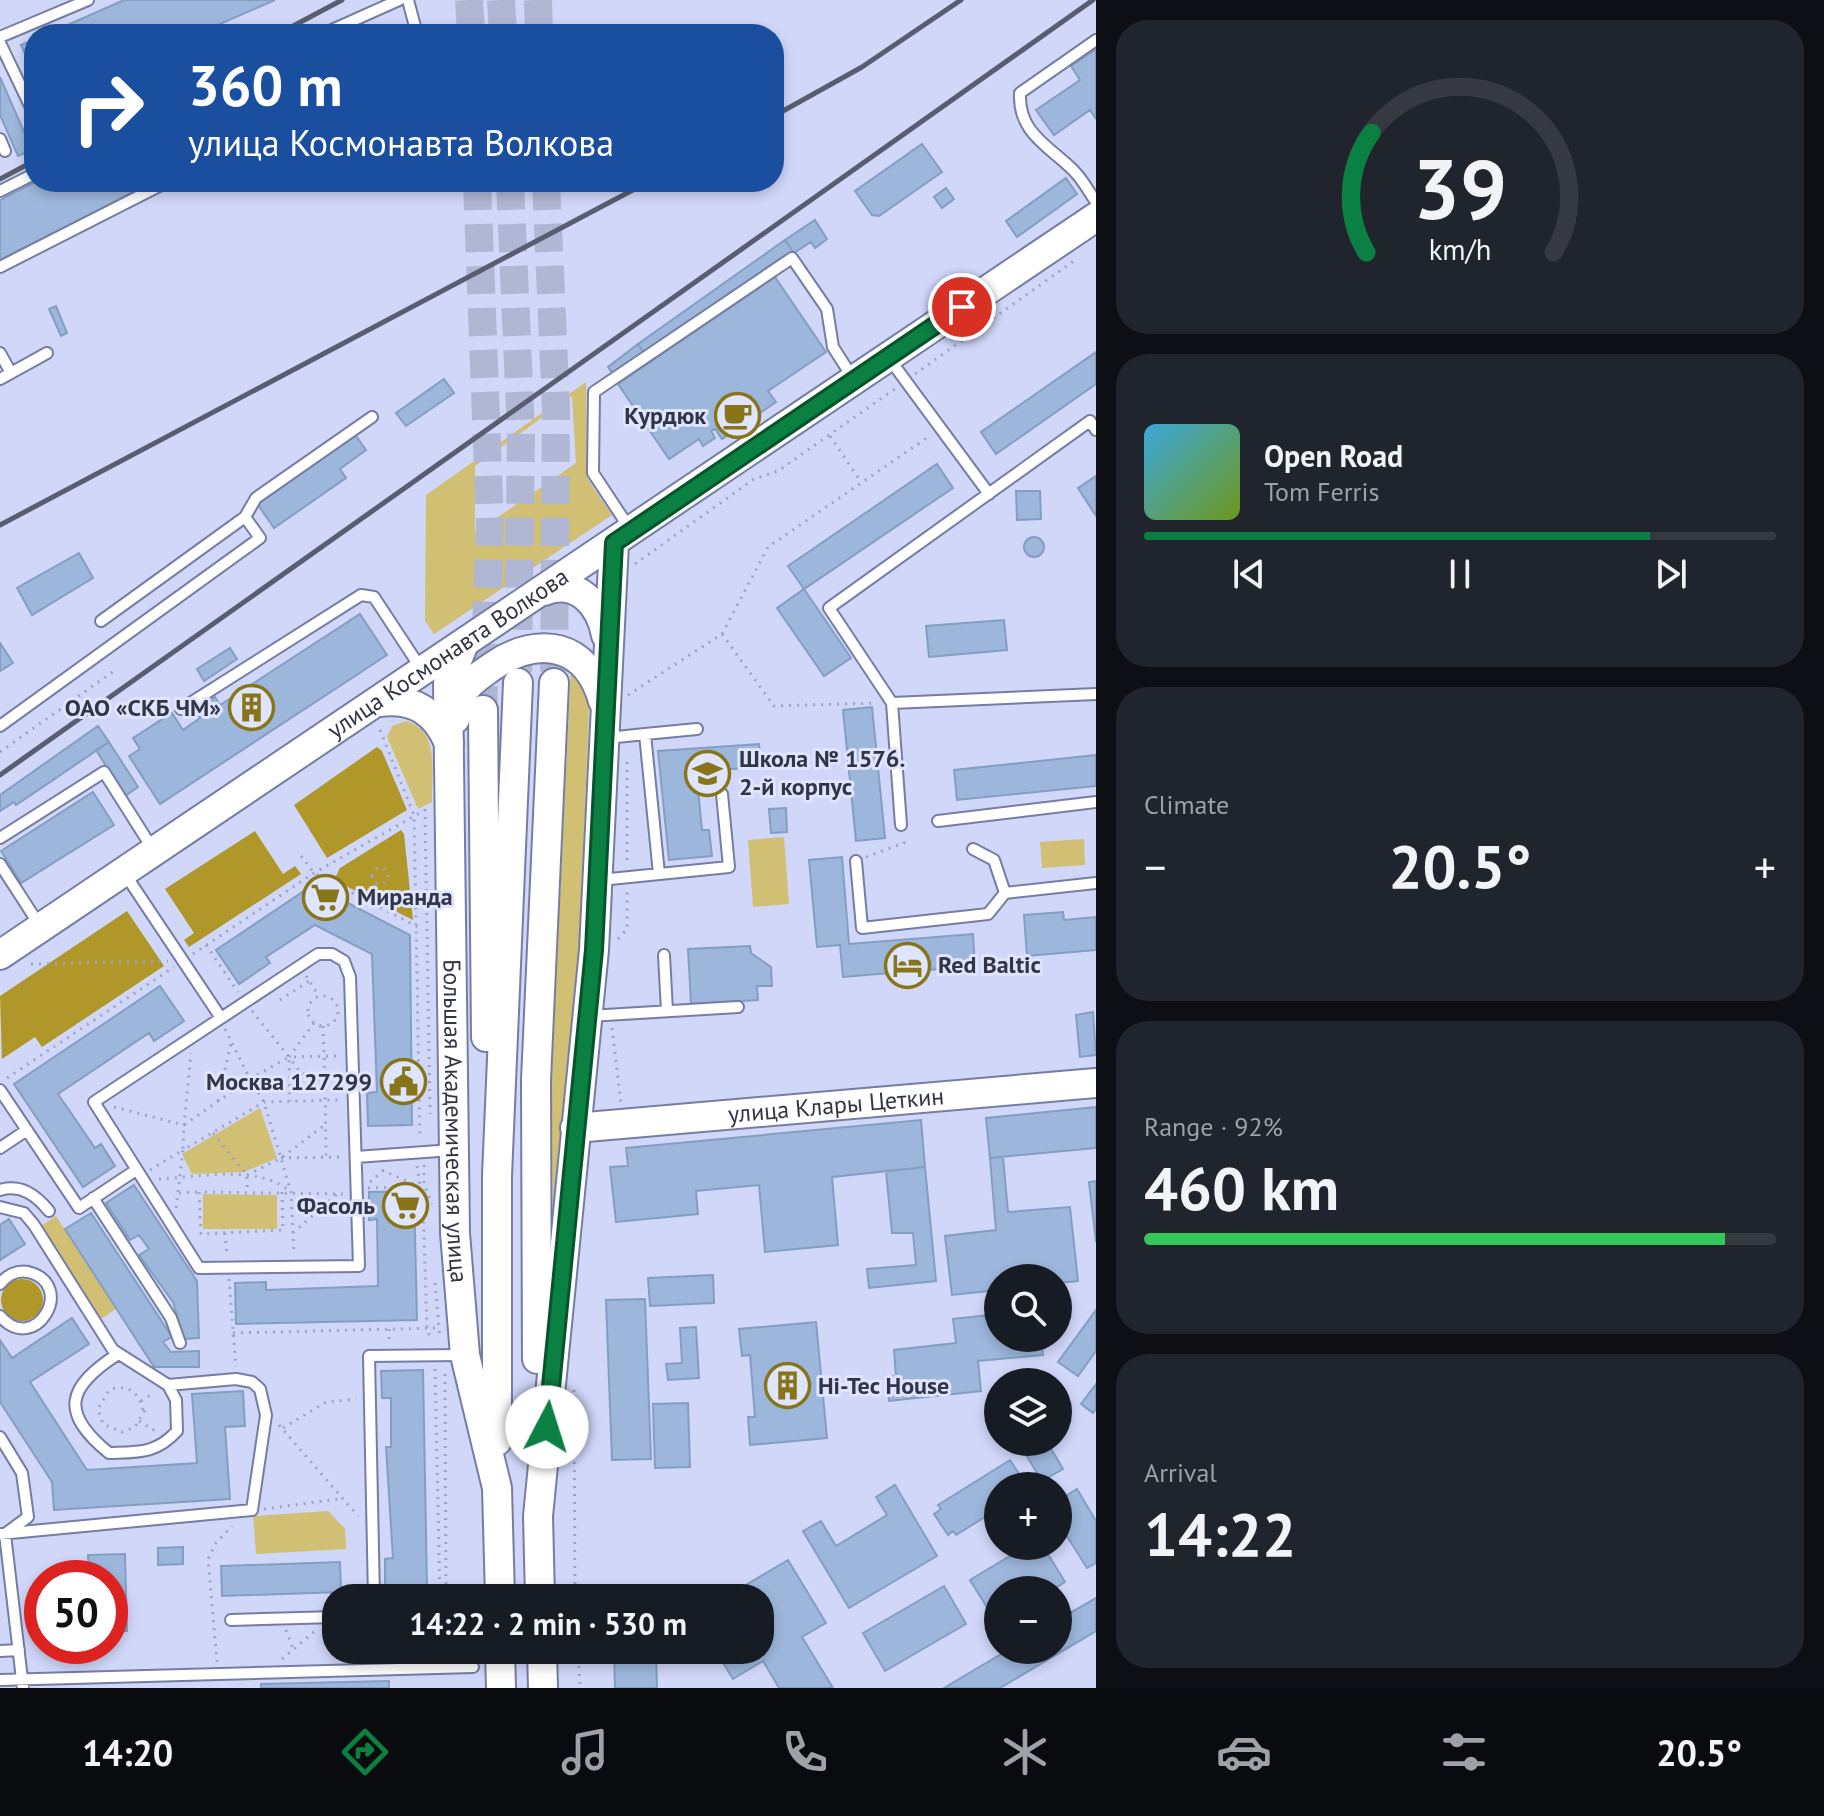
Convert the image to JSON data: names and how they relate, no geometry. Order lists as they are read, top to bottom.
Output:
{
  "streets": {
    "main road": ["улица Космонавта Волкова", "улица Клары Цеткин", "Большая Академическая улица"]
  },
  "crossings": [
    ["улица Космонавта Волкова", "Большая Академическая улица"]
  ],
  "places": {
    "cafe": ["Курдюк"],
    "building": ["ОАО «СКБ ЧМ»", "Hi-Tec House"],
    "school or university": ["Школа № 1576. 2-й корпус"],
    "supermarket": ["Миранда", "Фасоль"],
    "hotel": ["Red Baltic"],
    "public building": ["Москва 127299"]
  },
  "page": {
    "turn": ["360 m", "улица Космонавта Волкова"],
    "song": ["Open Road", "Tom Ferris"],
    "tile": [
      "Climate",
      ["Range · 92%", "460 km"],
      ["Arrival", "14:22"]
    ],
    "heat": ["−", "20.5°", "+"],
    "map_buttons": ["+", "−"],
    "limit": "50",
    "trip": "14:22 · 2 min · 530 m",
    "tabs": ["14:20", "20.5°"],
    "gauge": ["39", "km/h"]
  }
}
